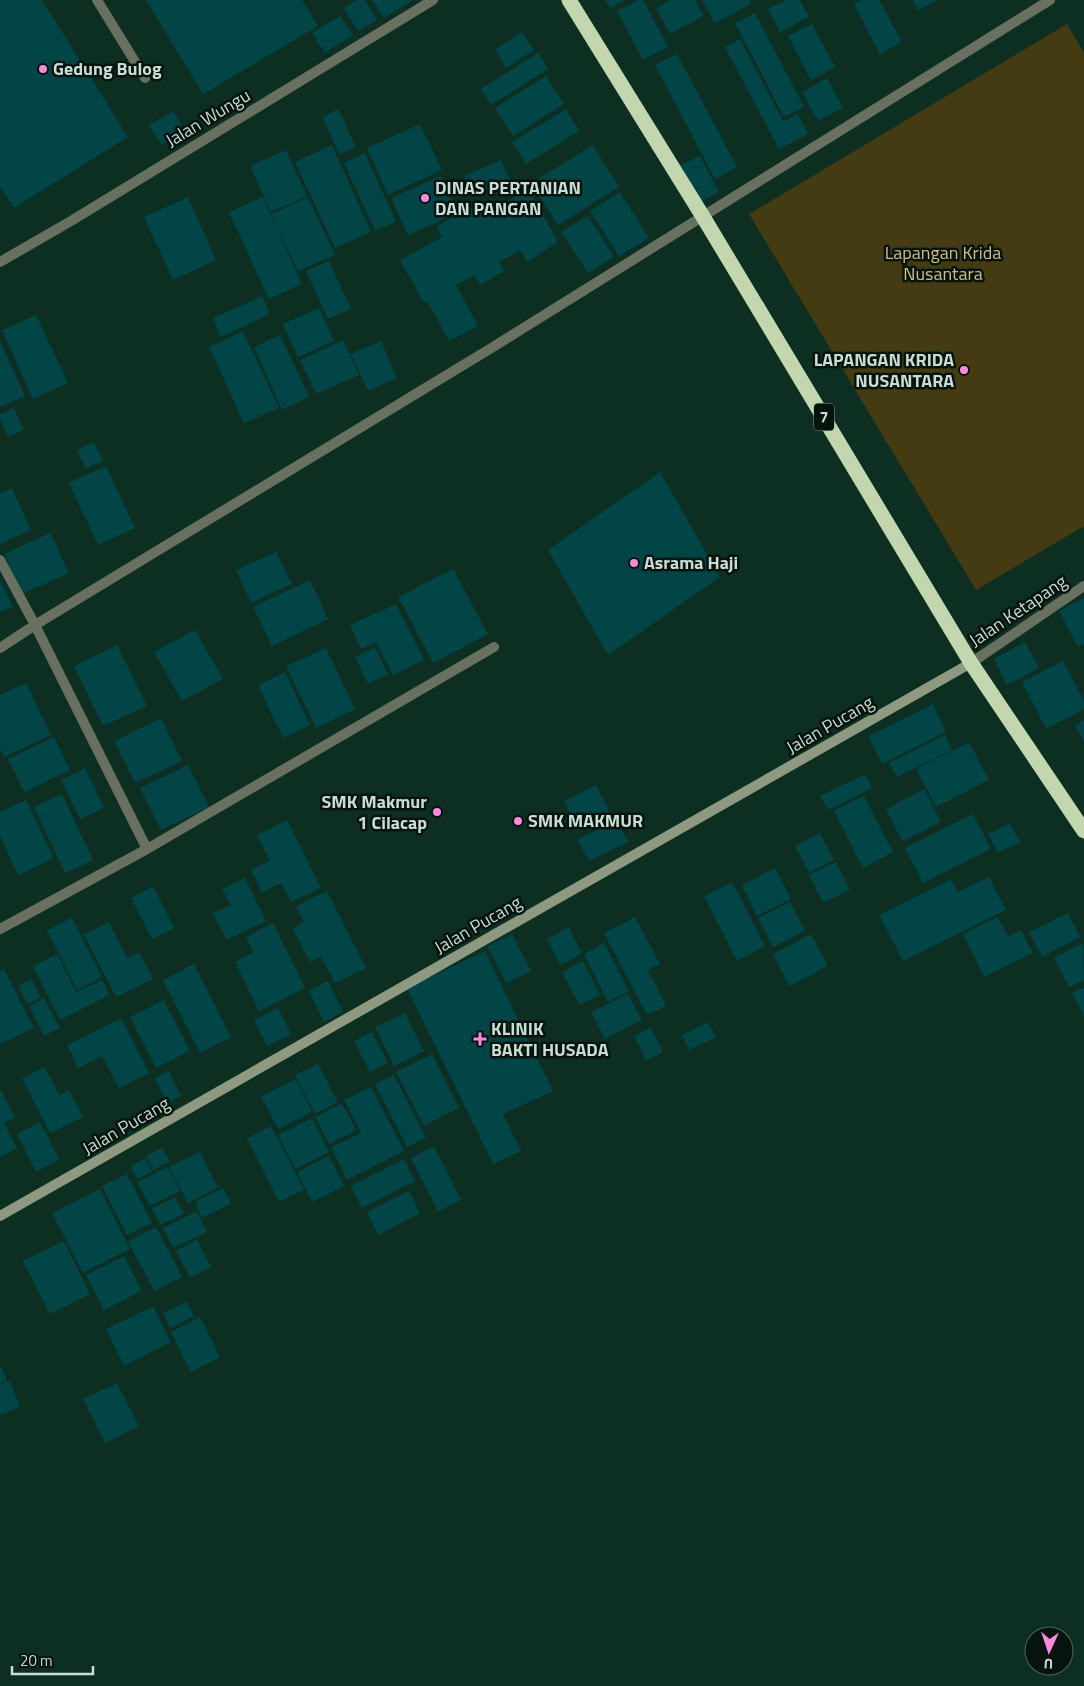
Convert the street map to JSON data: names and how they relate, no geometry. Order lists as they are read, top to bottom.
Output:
{
  "streets": {
    "highway": ["7"],
    "street": ["Jalan Wungu", "Jalan Ketapang", "Jalan Pucang"]
  },
  "crossings": [
    ["7", "Jalan Ketapang"],
    ["7", "Jalan Pucang"],
    ["Jalan Ketapang", "Jalan Pucang"]
  ],
  "parks": ["Lapangan Krida Nusantara"],
  "places": {
    "other": [
      "Gedung Bulog",
      "DINAS PERTANIAN DAN PANGAN",
      "LAPANGAN KRIDA NUSANTARA",
      "Asrama Haji",
      "SMK Makmur 1 Cilacap",
      "SMK MAKMUR"
    ],
    "health": ["KLINIK BAKTI HUSADA"]
  },
  "scale_bar": "20 m",
  "north": "bottom"
}
